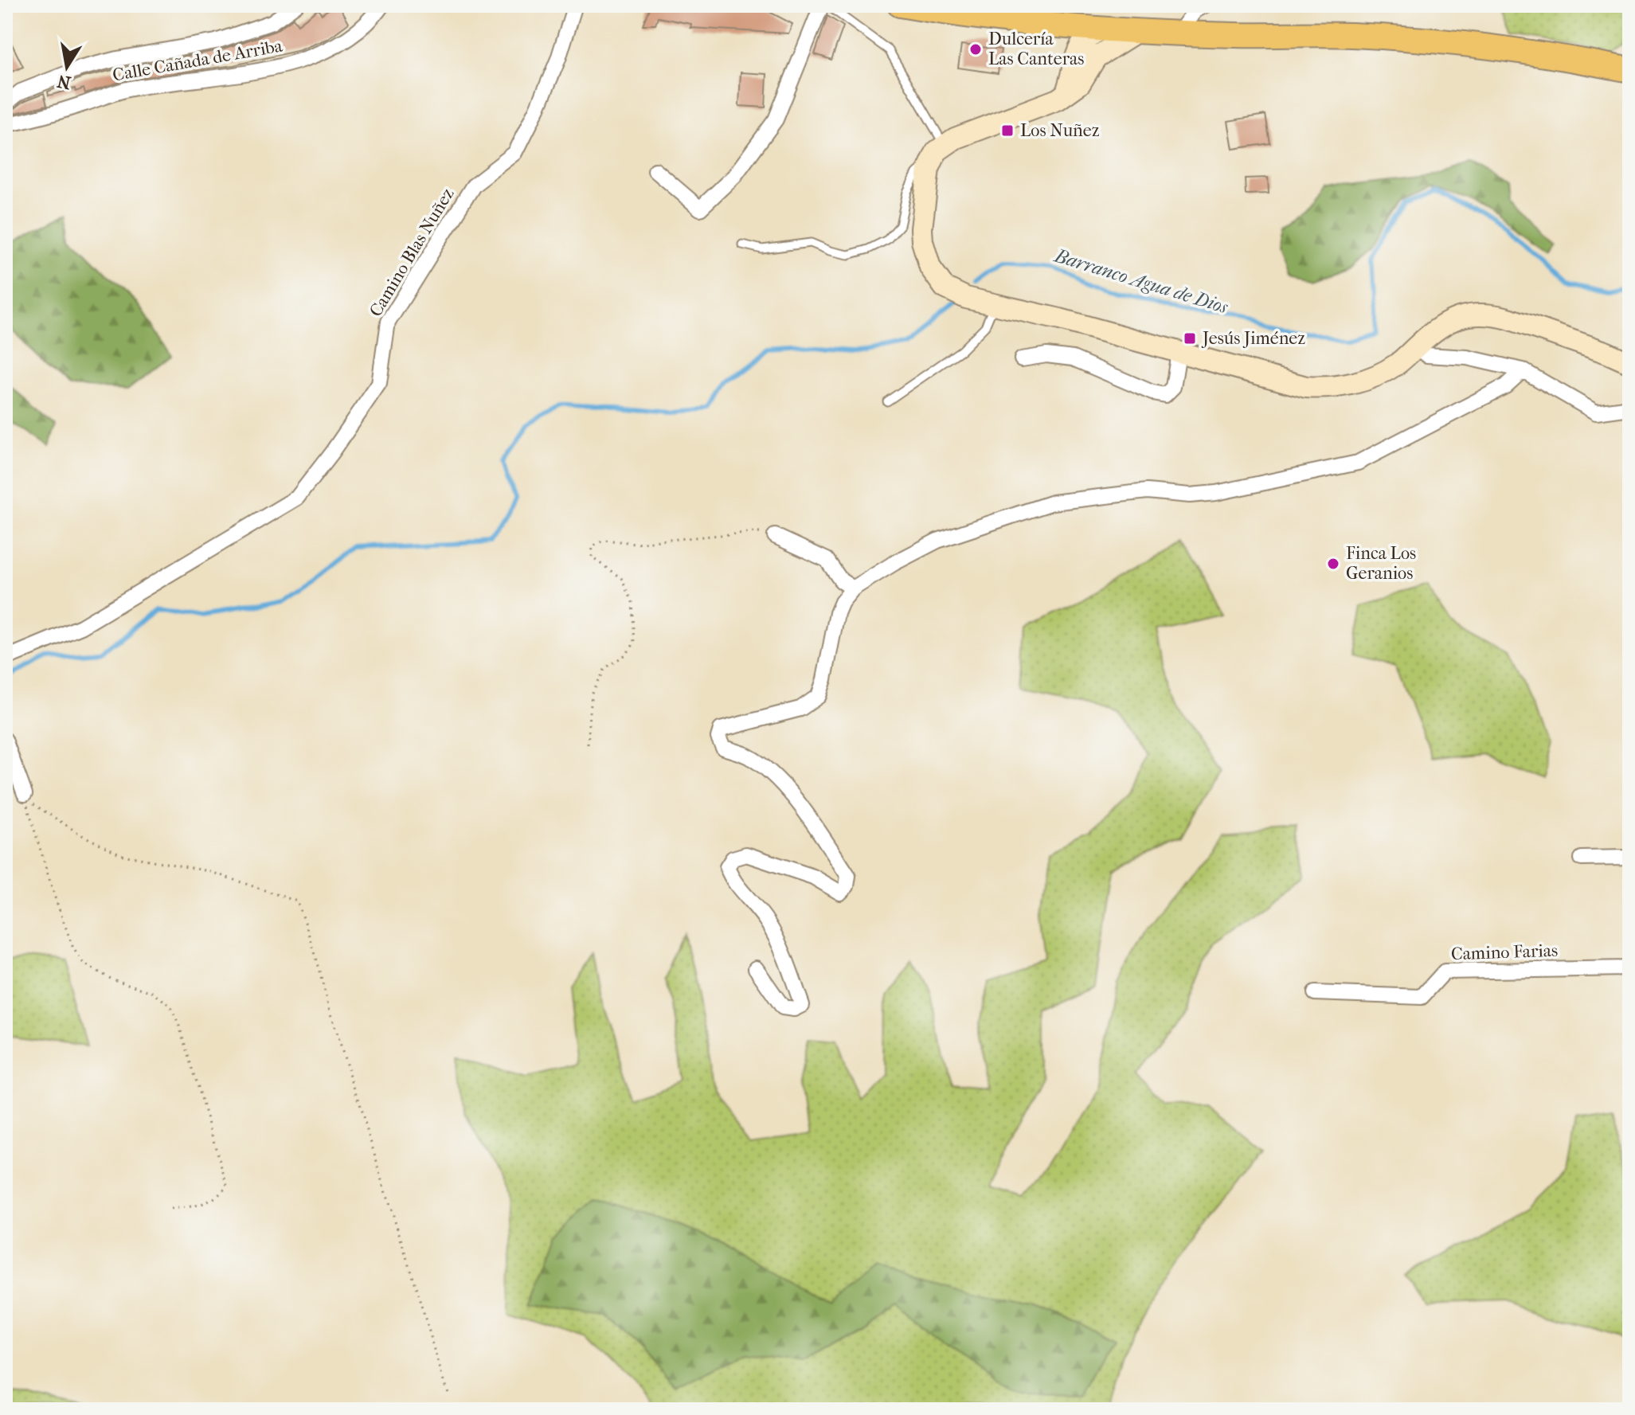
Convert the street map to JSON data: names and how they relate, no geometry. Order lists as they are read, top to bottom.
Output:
{
  "streets": {
    "street": ["Calle Cañada de Arriba", "Camino Blas Nuñez", "Camino Farias"]
  },
  "water": ["Barranco Agua de Dios"],
  "places": {
    "other": ["Dulcería Las Canteras", "Finca Los Geranios"],
    "transit": ["Los Nuñez", "Jesús Jiménez"]
  },
  "north": "bottom"
}
